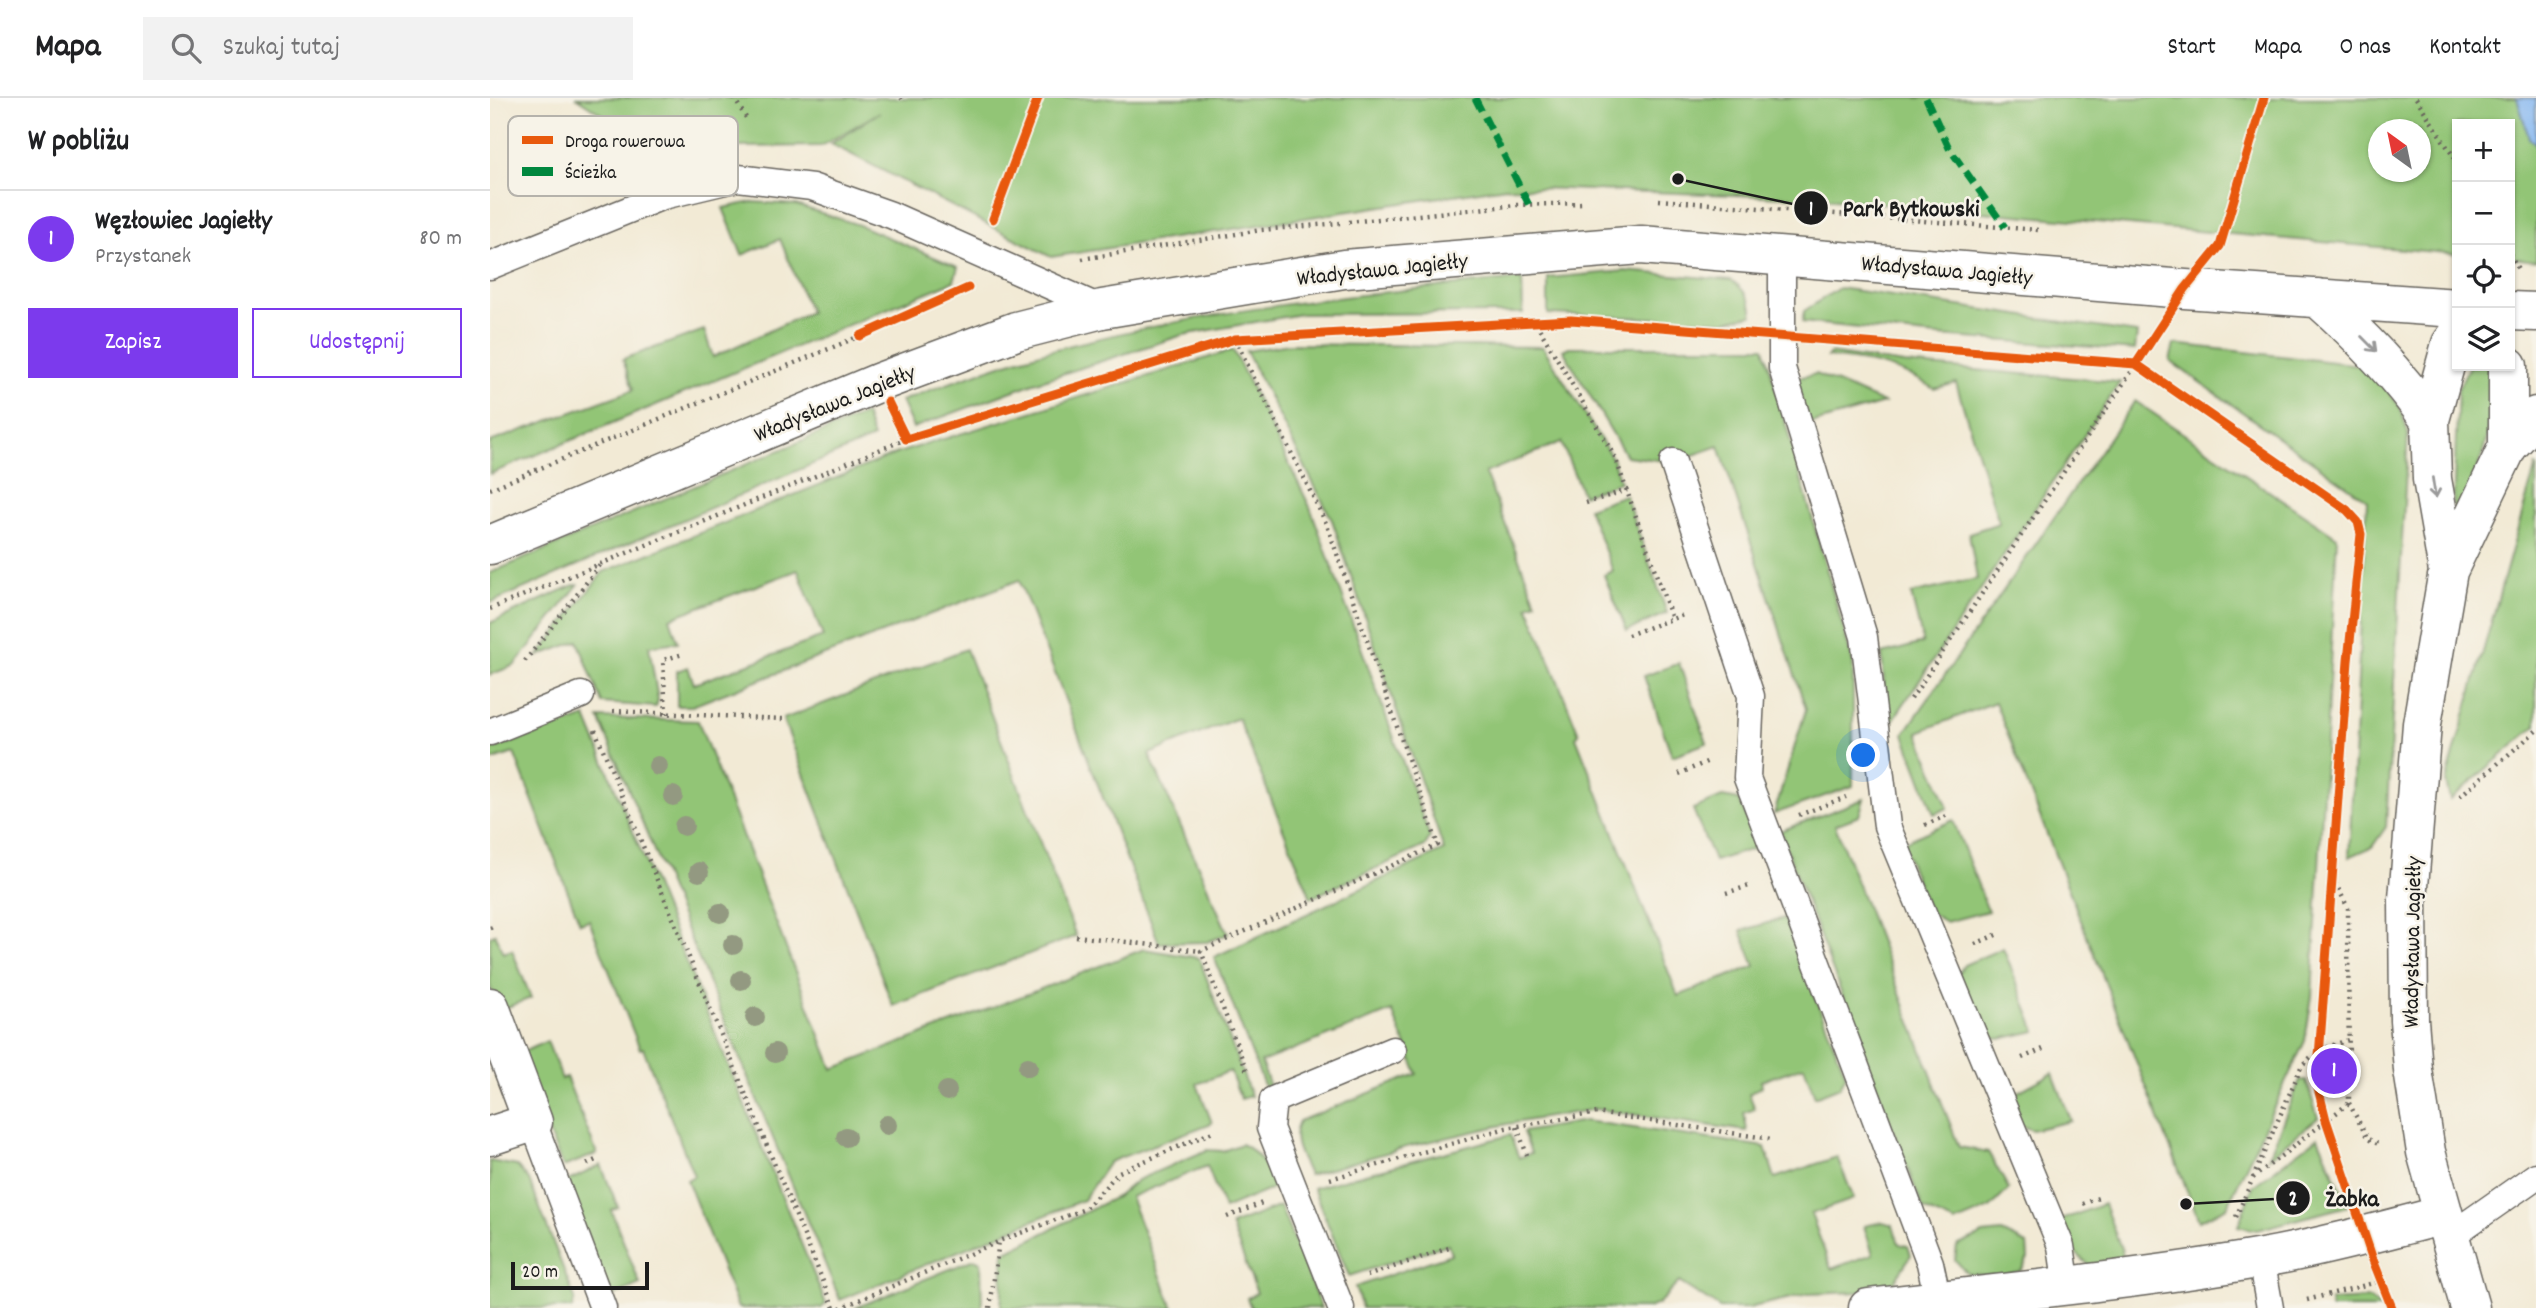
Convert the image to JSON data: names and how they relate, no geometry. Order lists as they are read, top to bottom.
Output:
{
  "streets": {
    "street": ["Władysława Jagiełły"]
  },
  "places": ["Park Bytkowski", "Żabka"],
  "legend": ["Droga rowerowa", "Ścieżka"],
  "scale_bar": "20 m",
  "north": "top left",
  "page": {
    "header": "Mapa",
    "search": "Szukaj tutaj",
    "nav": [
      "Start",
      "Mapa",
      "O nas",
      "Kontakt"
    ],
    "heading": "W pobliżu",
    "map_buttons": ["+", "−"],
    "list": [
      {
        "mark": "1",
        "name": "Węzłowiec Jagiełły",
        "note": "Przystanek",
        "value": "80 m"
      }
    ],
    "buttons": ["Zapisz", "Udostępnij"],
    "pins": "1",
    "scale": "20 m"
  }
}
